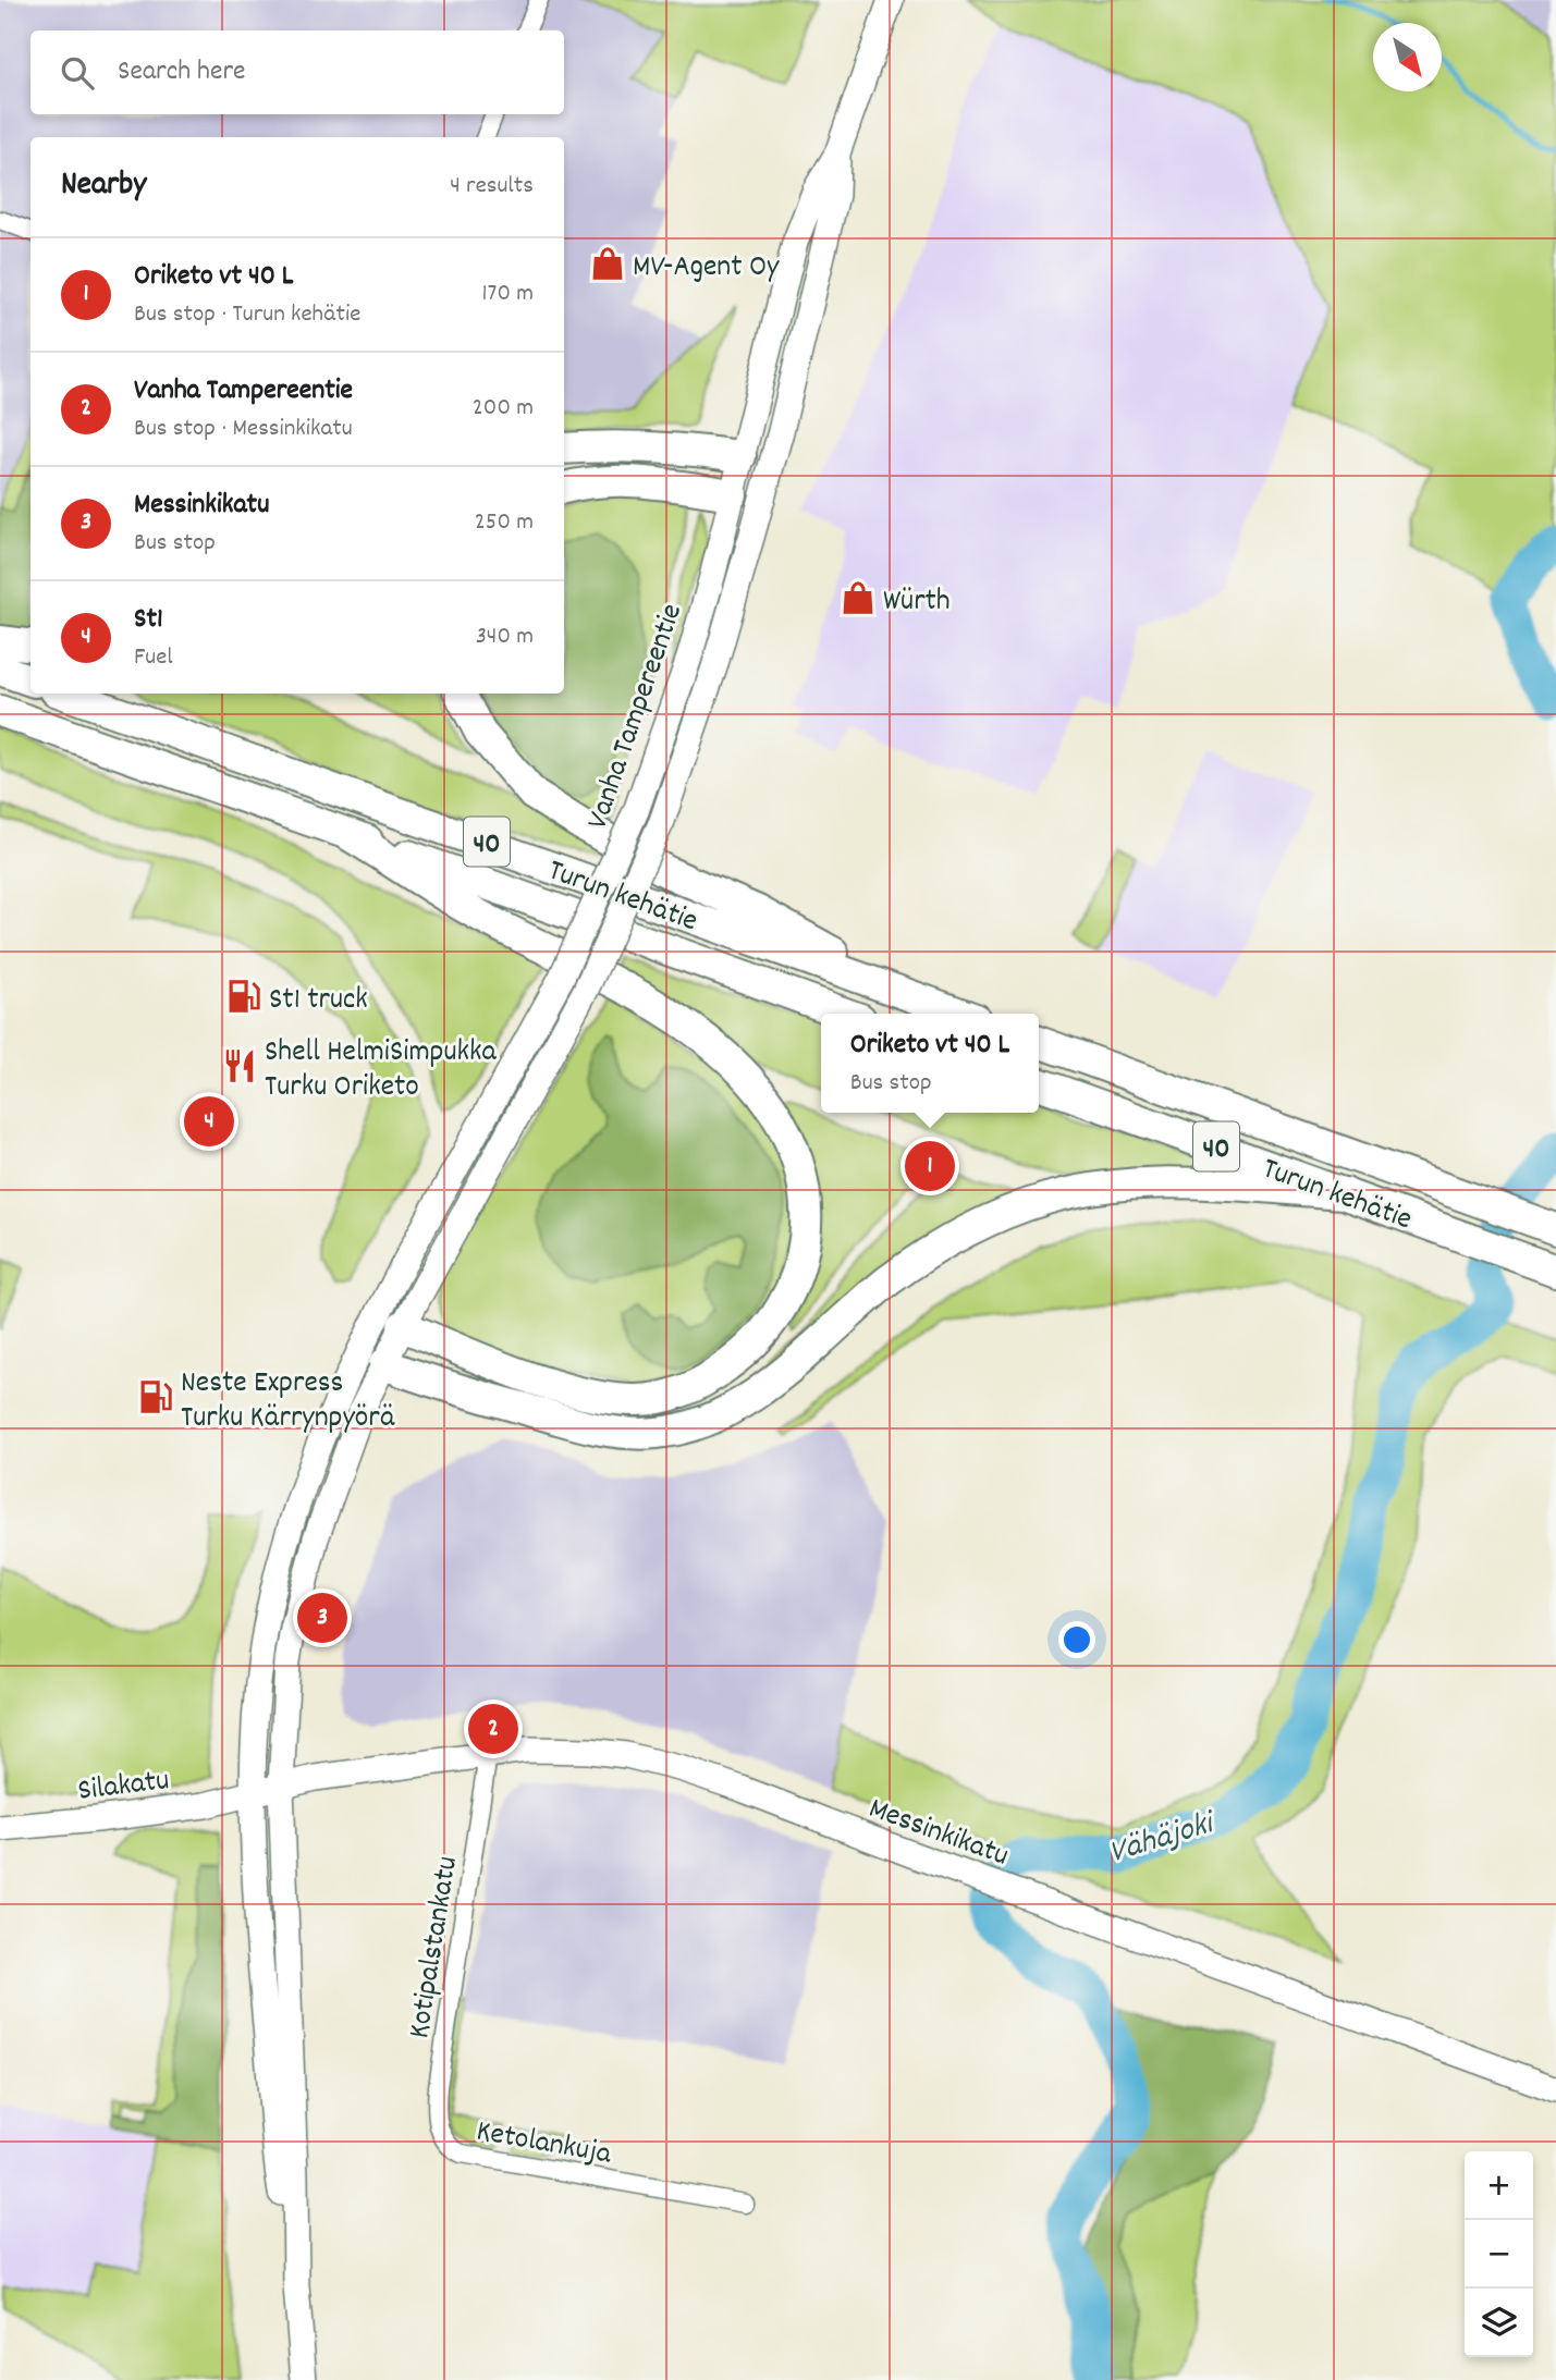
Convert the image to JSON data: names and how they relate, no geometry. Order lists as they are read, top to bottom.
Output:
{
  "streets": {
    "highway": ["40", "Turun kehätie"],
    "main road": ["Vanha Tampereentie", "Silakatu", "Messinkikatu"],
    "street": ["Kotipalstankatu", "Ketolankuja"]
  },
  "crossings": [
    ["Vanha Tampereentie", "Silakatu"],
    ["Vanha Tampereentie", "Messinkikatu"],
    ["Silakatu", "Messinkikatu"],
    ["Messinkikatu", "Kotipalstankatu"],
    ["Kotipalstankatu", "Ketolankuja"]
  ],
  "water": ["Vähäjoki"],
  "places": {
    "shop": ["MV-Agent Oy", "Würth"],
    "fuel station": ["St1 truck", "Neste Express Turku Kärrynpyörä"],
    "restaurant": ["Shell HelmiSimpukka Turku Oriketo"]
  },
  "north": "bottom right",
  "page": {
    "search": "Search here",
    "heading": ["Nearby", "4 results"],
    "list": [
      {
        "mark": "1",
        "name": "Oriketo vt 40 L",
        "note": "Bus stop · Turun kehätie",
        "value": "170 m"
      },
      {
        "mark": "2",
        "name": "Vanha Tampereentie",
        "note": "Bus stop · Messinkikatu",
        "value": "200 m"
      },
      {
        "mark": "3",
        "name": "Messinkikatu",
        "note": "Bus stop",
        "value": "250 m"
      },
      {
        "mark": "4",
        "name": "St1",
        "note": "Fuel",
        "value": "340 m"
      }
    ],
    "popup": ["Oriketo vt 40 L", "Bus stop"],
    "pins": [
      "4",
      "1",
      "3",
      "2"
    ],
    "map_buttons": ["+", "−"]
  }
}
